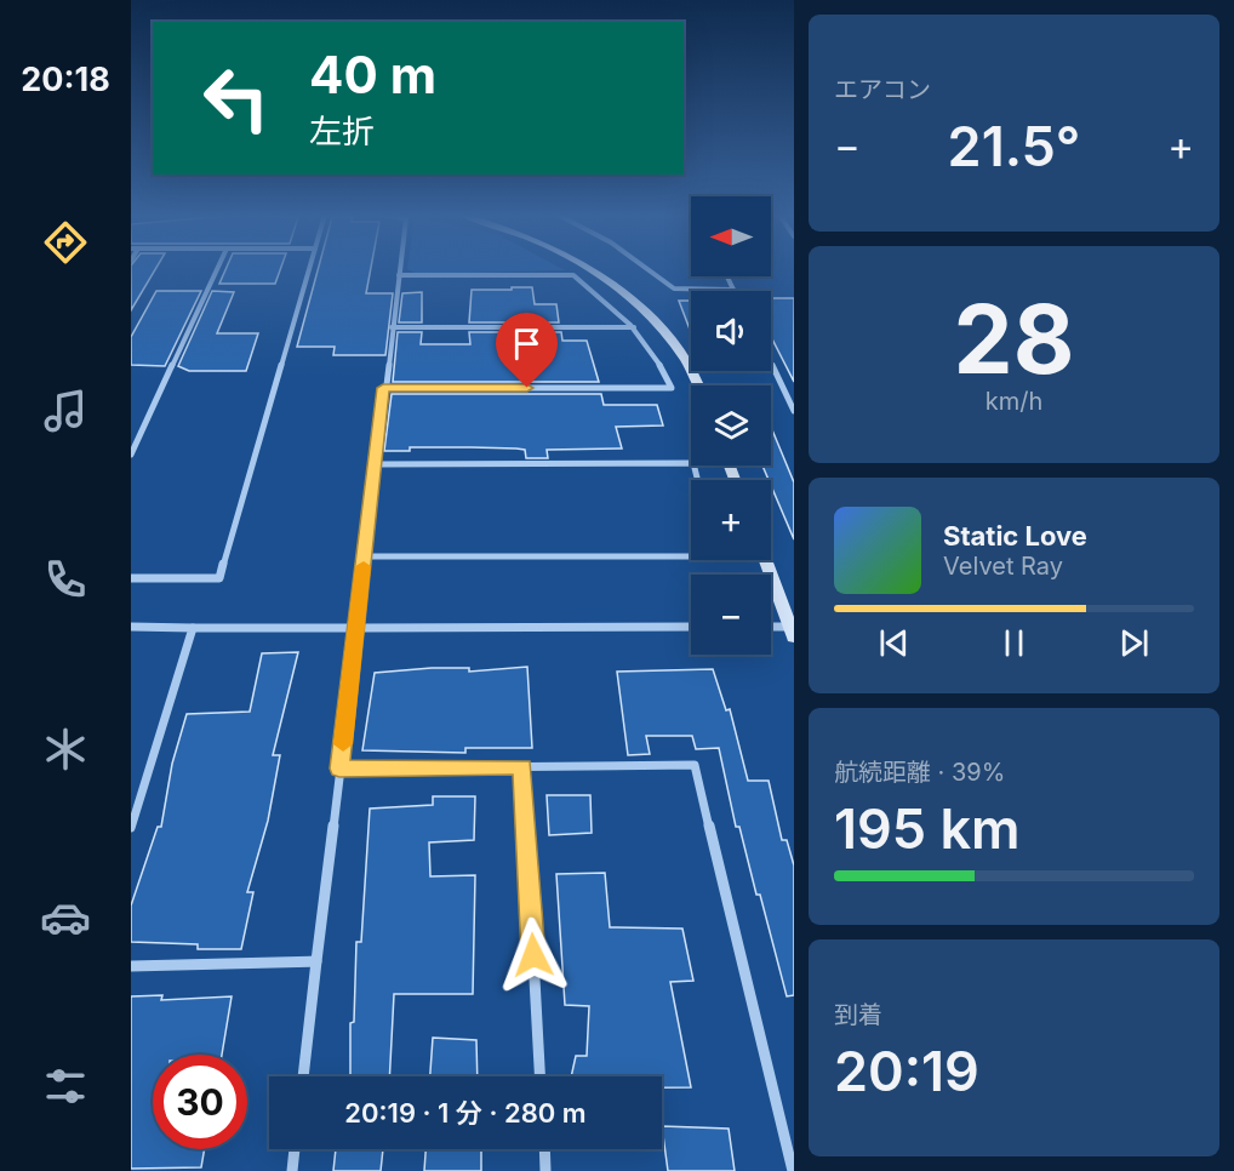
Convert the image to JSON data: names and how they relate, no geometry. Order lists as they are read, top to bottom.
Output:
{
  "north": "left",
  "page": {
    "tabs": "20:18",
    "tile": [
      "エアコン",
      ["28", "km/h"],
      ["航続距離 · 39%", "195 km"],
      ["到着", "20:19"]
    ],
    "turn": ["40 m", "左折"],
    "heat": ["−", "21.5°", "+"],
    "map_buttons": ["+", "−"],
    "song": ["Static Love", "Velvet Ray"],
    "limit": "30",
    "trip": "20:19 · 1 分 · 280 m"
  }
}
